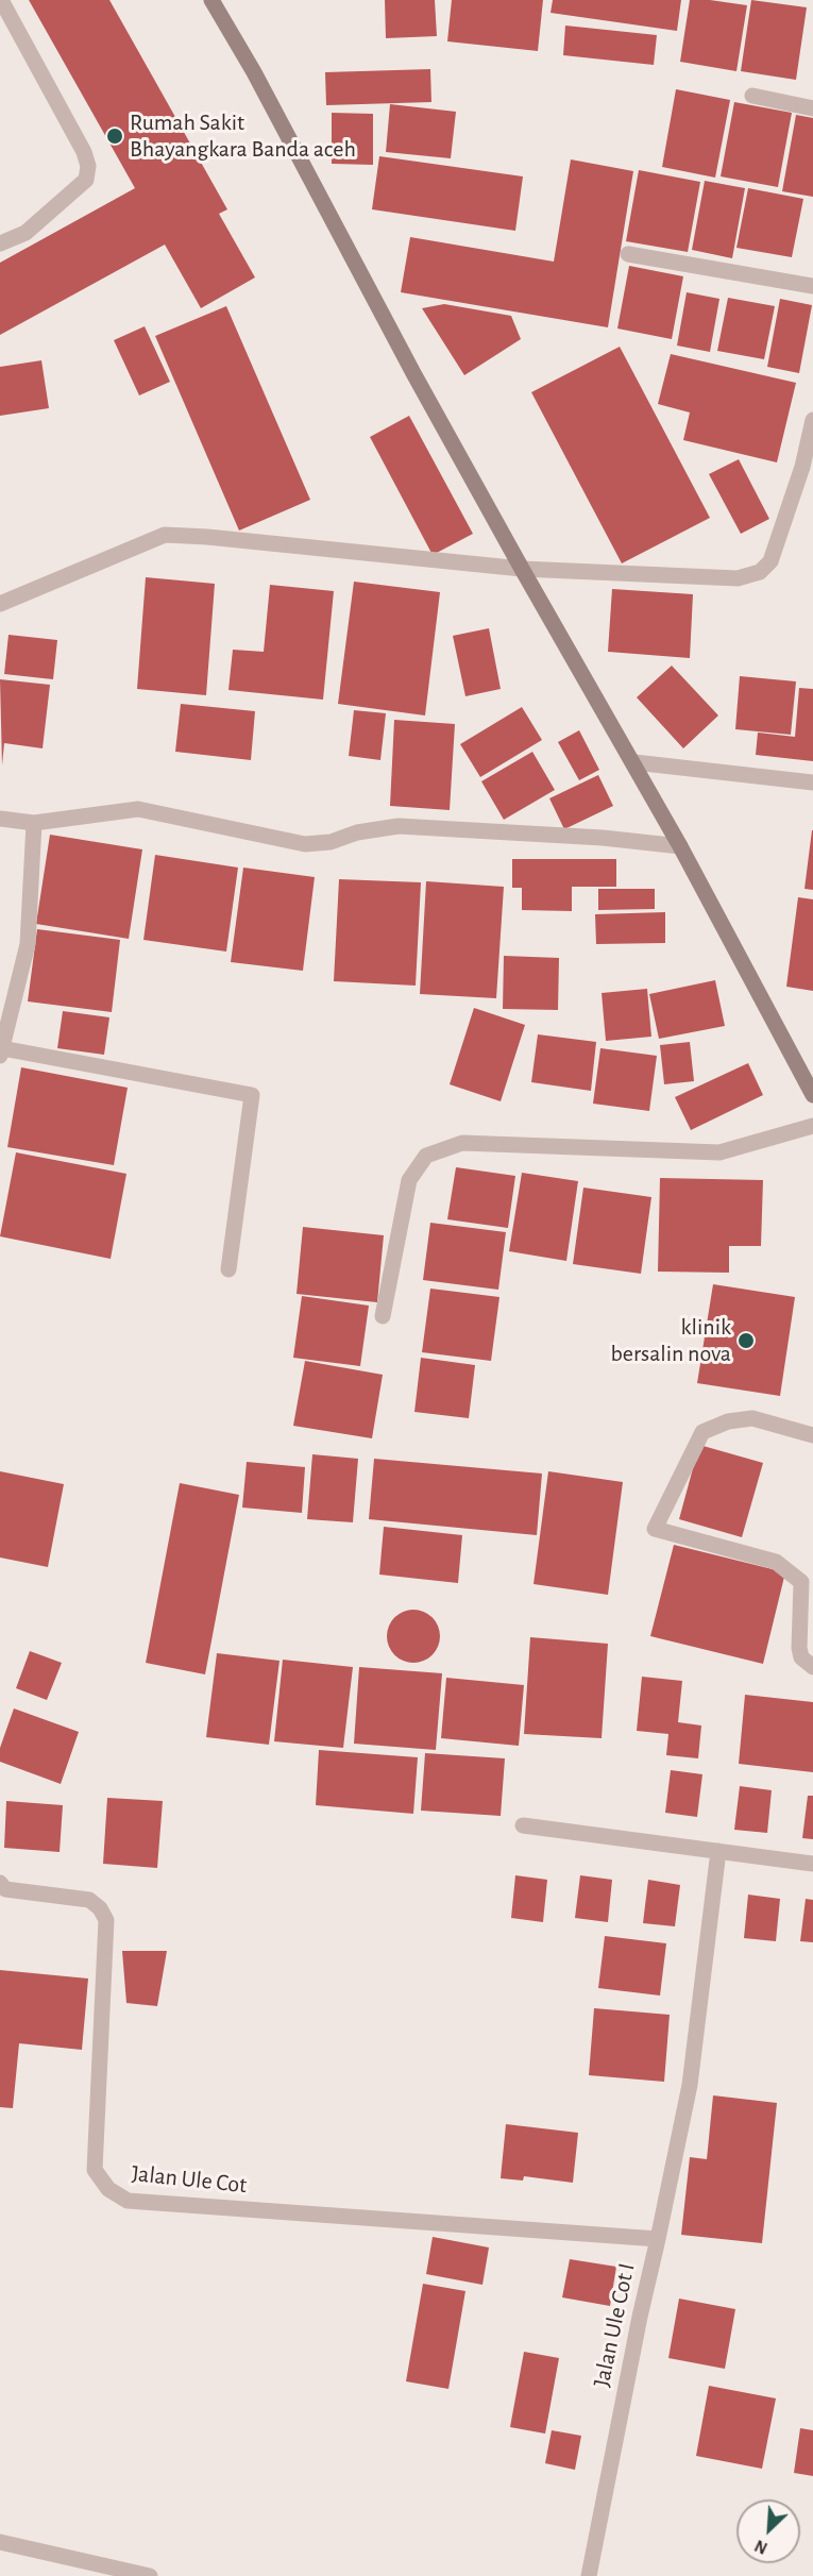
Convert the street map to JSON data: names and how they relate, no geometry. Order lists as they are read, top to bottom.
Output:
{
  "streets": {
    "street": ["Jalan Ule Cot", "Jalan Ule Cot I"]
  },
  "crossings": [
    ["Jalan Ule Cot", "Jalan Ule Cot I"]
  ],
  "places": ["Rumah Sakit Bhayangkara Banda aceh", "klinik bersalin nova"],
  "north": "bottom left"
}
